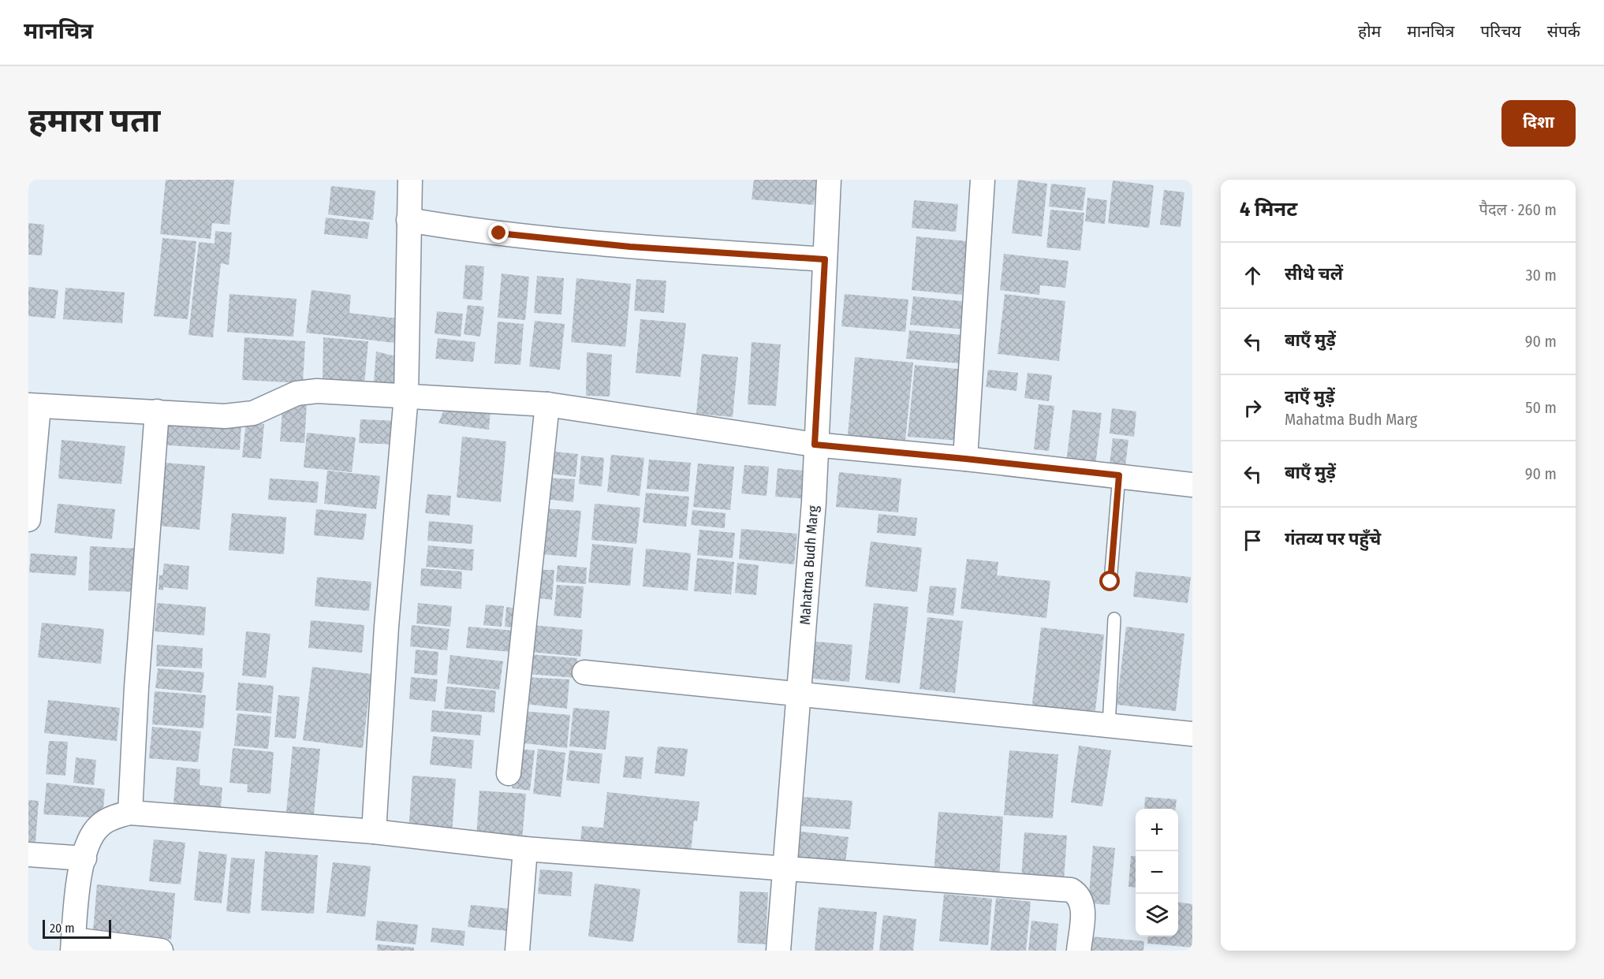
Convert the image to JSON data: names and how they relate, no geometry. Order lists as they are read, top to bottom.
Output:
{
  "streets": {
    "street": ["Mahatma Budh Marg"]
  },
  "scale_bar": "20 m",
  "page": {
    "header": "मानचित्र",
    "nav": [
      "होम",
      "मानचित्र",
      "परिचय",
      "संपर्क"
    ],
    "buttons": "दिशा",
    "title": "हमारा पता",
    "heading": ["4 मिनट", "पैदल · 260 m"],
    "list": [
      ["सीधे चलें", "30 m"],
      ["बाएँ मुड़ें", "90 m"],
      ["दाएँ मुड़ें", "Mahatma Budh Marg", "50 m"],
      ["बाएँ मुड़ें", "90 m"],
      "गंतव्य पर पहुँचे"
    ],
    "map_buttons": ["+", "−"],
    "scale": "20 m"
  }
}
